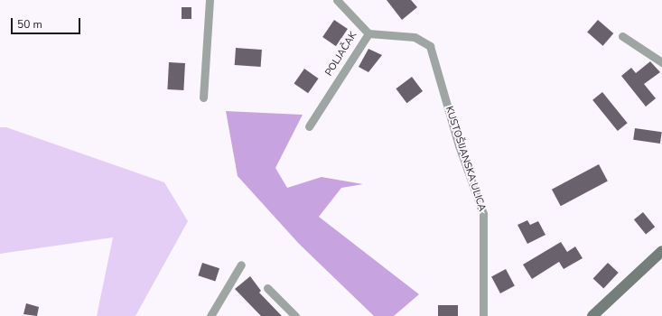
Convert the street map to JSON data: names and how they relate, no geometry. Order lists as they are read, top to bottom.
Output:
{
  "streets": {
    "street": ["POLJAČAK", "KUSTOŠIJANSKA ULICA"]
  },
  "crossings": [
    ["POLJAČAK", "KUSTOŠIJANSKA ULICA"]
  ],
  "scale_bar": "50 m"
}
